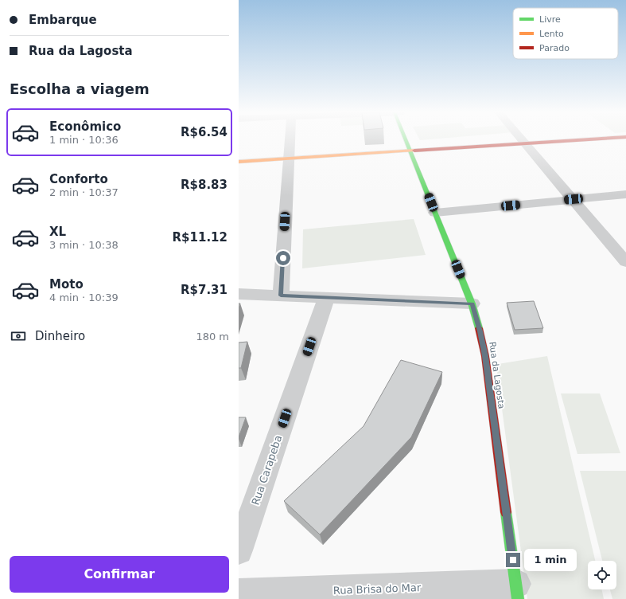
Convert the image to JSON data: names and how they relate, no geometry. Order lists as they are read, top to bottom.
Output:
{
  "streets": {
    "street": ["Rua da Lagosta", "Rua Carapeba", "Rua Brisa do Mar"]
  },
  "crossings": [
    ["Rua da Lagosta", "Rua Brisa do Mar"]
  ],
  "legend": ["Livre", "Lento", "Parado"],
  "page": {
    "banner": ["Embarque", "Rua da Lagosta"],
    "heading": "Escolha a viagem",
    "list": [
      {
        "name": "Econômico",
        "note": "1 min · 10:36",
        "value": "R$6.54"
      },
      {
        "name": "Conforto",
        "note": "2 min · 10:37",
        "value": "R$8.83"
      },
      {
        "name": "XL",
        "note": "3 min · 10:38",
        "value": "R$11.12"
      },
      {
        "name": "Moto",
        "note": "4 min · 10:39",
        "value": "R$7.31"
      }
    ],
    "pay": ["Dinheiro", "180 m"],
    "bubble": "1 min",
    "buttons": "Confirmar"
  }
}
